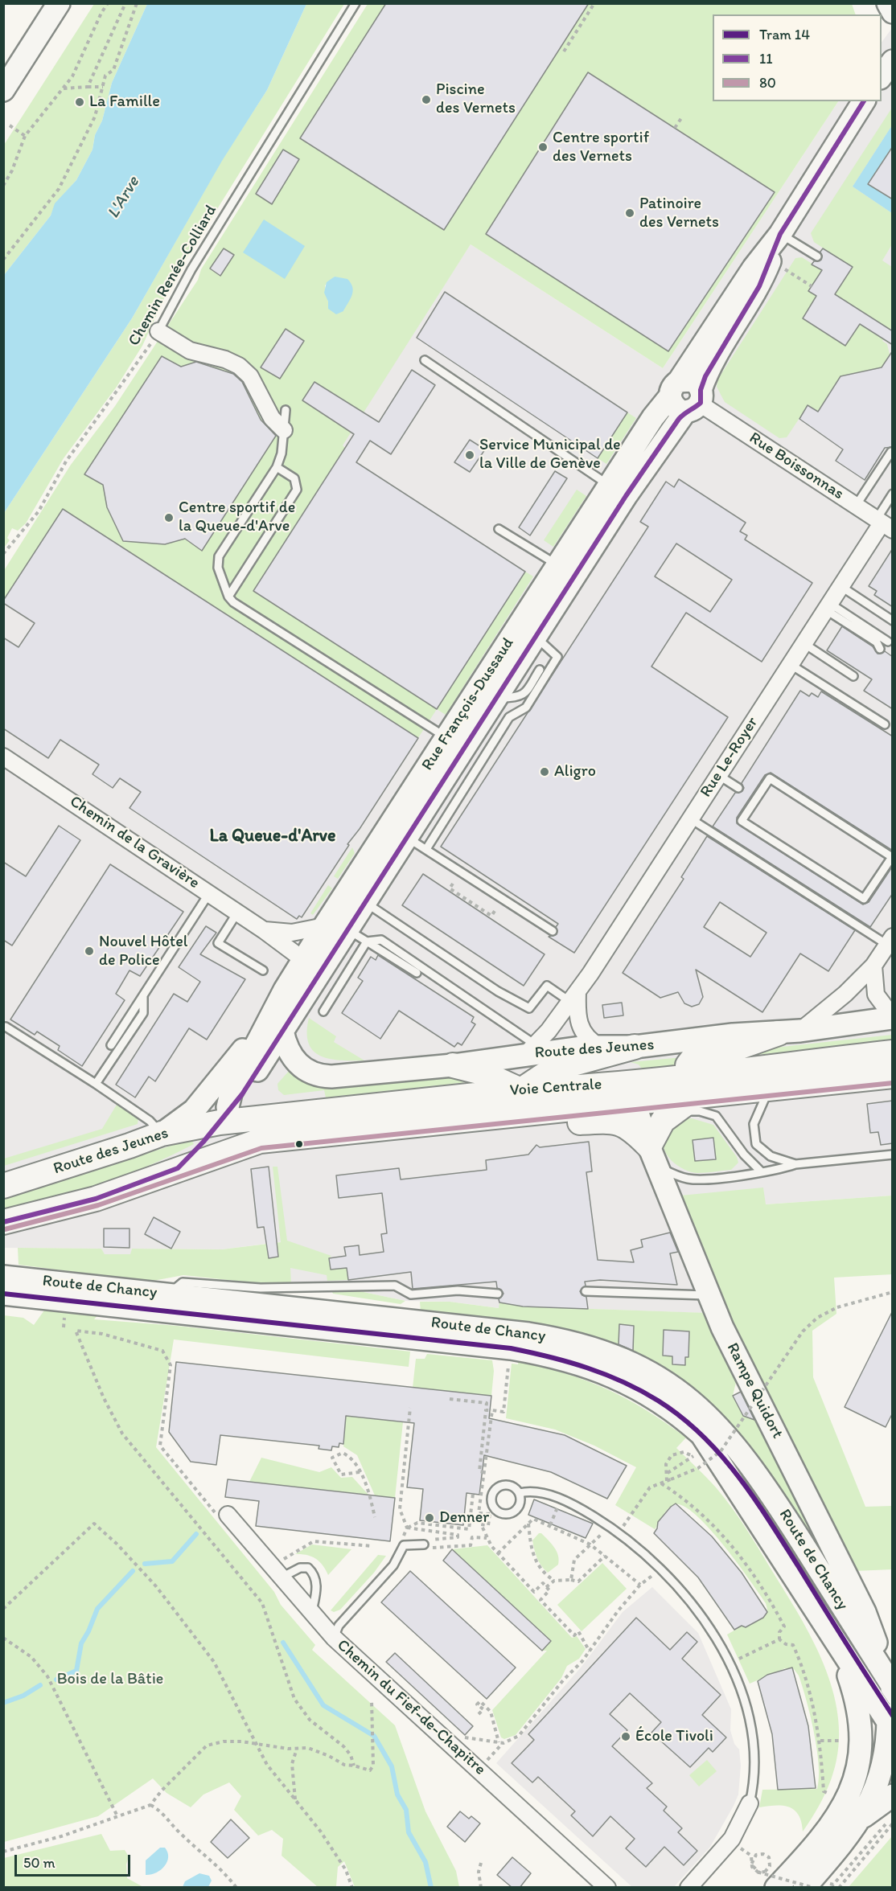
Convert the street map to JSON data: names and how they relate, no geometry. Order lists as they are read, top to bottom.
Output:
{
  "streets": {
    "main road": [
      "Rue François-Dussaud",
      "Route des Jeunes",
      "Voie Centrale",
      "Route de Chancy",
      "Rampe Quidort"
    ],
    "street": [
      "Rue Boissonnas",
      "Rue Le-Royer",
      "Chemin de la Gravière",
      "Chemin du Fief-de-Chapitre"
    ],
    "lane": ["Chemin Renée-Colliard"]
  },
  "crossings": [
    ["Rue Boissonnas", "Rue François-Dussaud"],
    ["Rue Boissonnas", "Rue Le-Royer"],
    ["Rue François-Dussaud", "Chemin de la Gravière"],
    ["Rue François-Dussaud", "Route des Jeunes"],
    ["Rue François-Dussaud", "Voie Centrale"],
    ["Rue Le-Royer", "Route des Jeunes"],
    ["Route des Jeunes", "Voie Centrale"],
    ["Voie Centrale", "Rampe Quidort"],
    ["Route de Chancy", "Rampe Quidort"]
  ],
  "districts": ["La Queue-d'Arve"],
  "water": ["L'Arve"],
  "parks": ["Bois de la Bâtie"],
  "places": [
    "Piscine des Vernets",
    "La Famille",
    "Centre sportif des Vernets",
    "Patinoire des Vernets",
    "Service Municipal de la Ville de Genève",
    "Centre sportif de la Queue-d'Arve",
    "Aligro",
    "Nouvel Hôtel de Police",
    "Denner",
    "École Tivoli"
  ],
  "lines": ["transit line 11", "transit line 80", "tram line 14"],
  "legend": ["Tram 14", "11", "80"],
  "scale_bar": "50 m"
}
